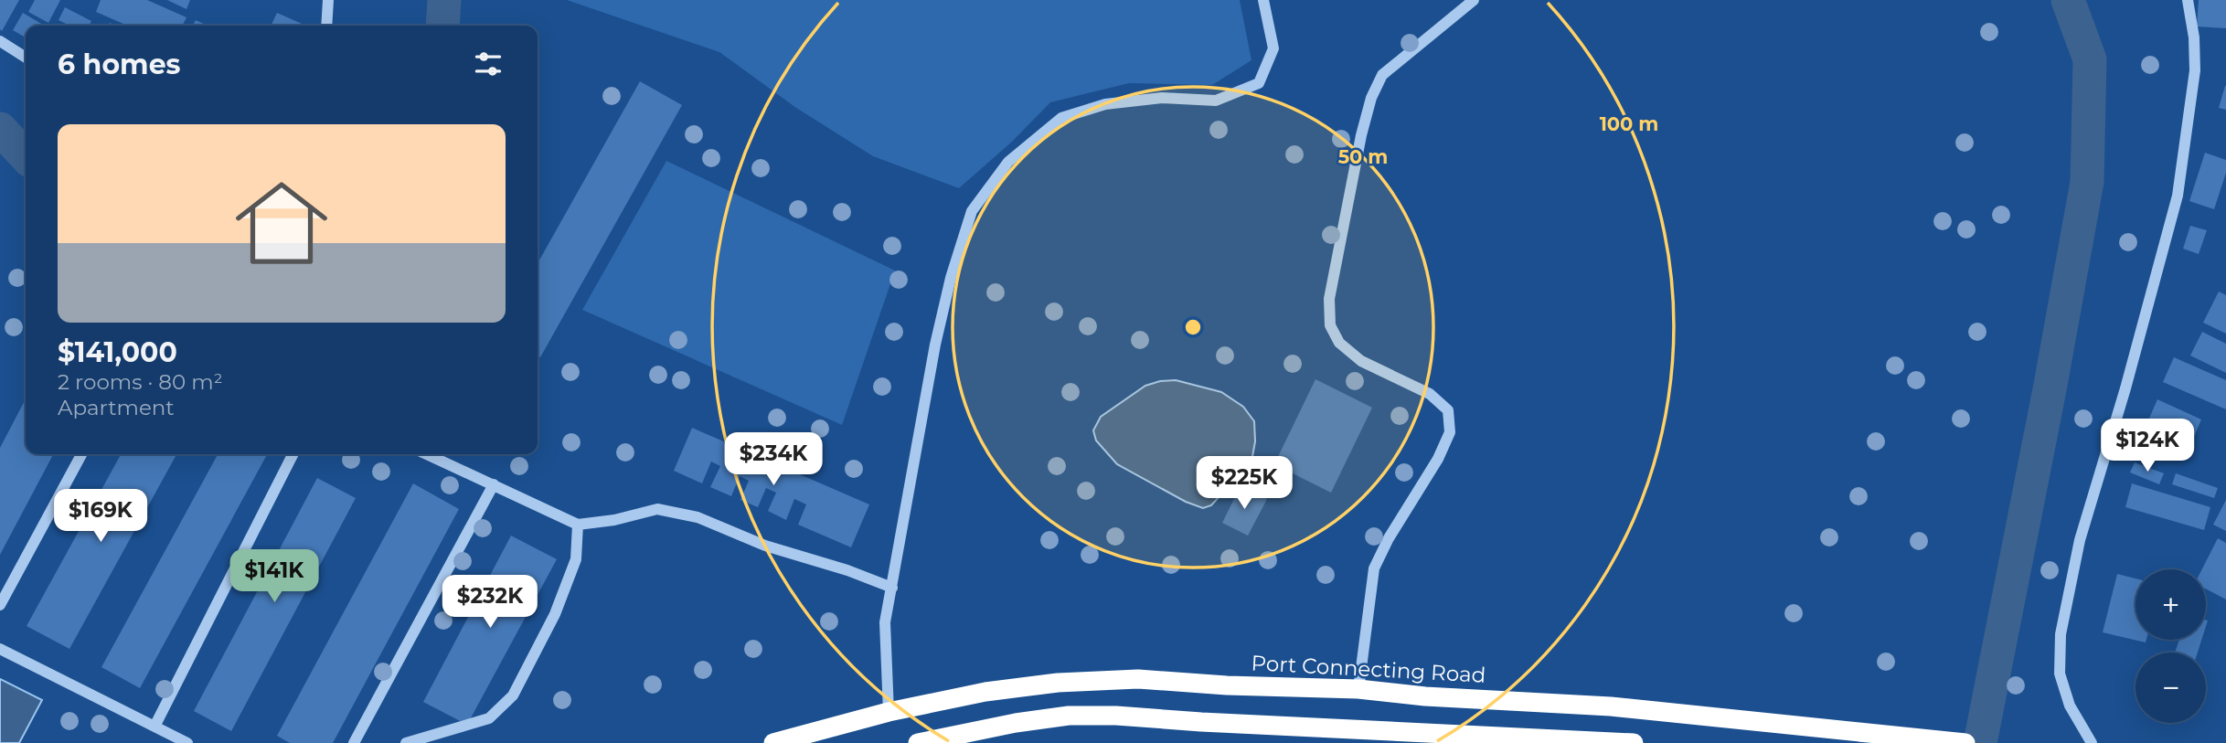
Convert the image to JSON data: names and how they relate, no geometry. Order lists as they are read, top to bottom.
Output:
{
  "streets": {
    "highway": ["Port Connecting Road"]
  },
  "page": {
    "heading": "6 homes",
    "list": [
      {
        "name": "$141,000",
        "note": "2 rooms · 80 m² · Apartment"
      }
    ],
    "price": [
      "$124K",
      "$234K",
      "$225K",
      "$169K",
      "$141K",
      "$232K"
    ],
    "map_buttons": ["+", "−"]
  },
  "rings": ["100 m", "50 m"]
}
